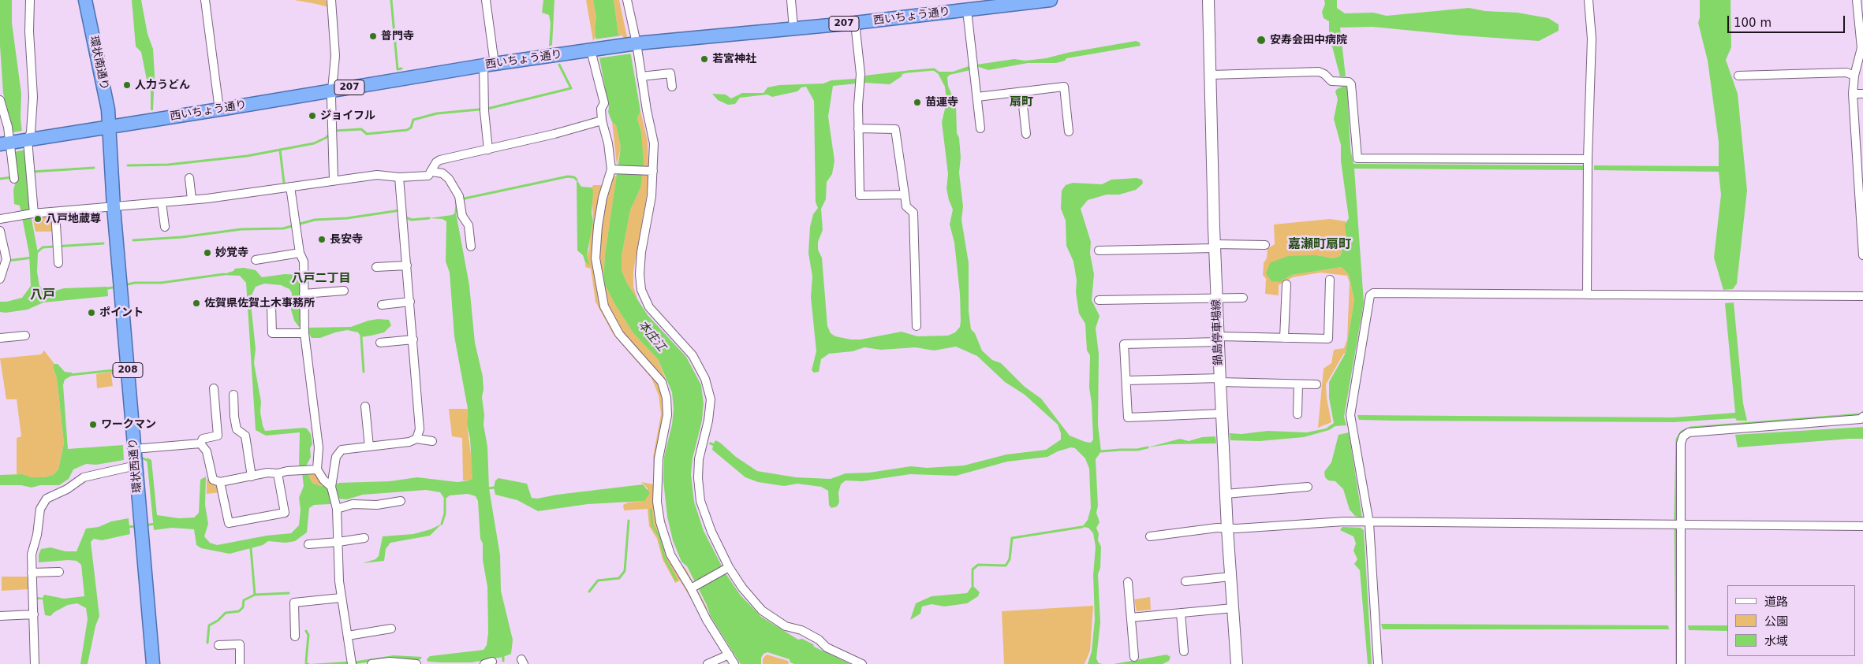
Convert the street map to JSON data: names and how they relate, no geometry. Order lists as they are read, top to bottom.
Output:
{
  "streets": {
    "highway": [
      "西いちょう通り",
      "207",
      "環状南通り",
      "208",
      "環状西通り"
    ],
    "main road": ["鍋島停車場線"]
  },
  "crossings": [
    ["西いちょう通り", "環状南通り"],
    ["西いちょう通り", "環状西通り"],
    ["環状南通り", "環状西通り"]
  ],
  "districts": [
    "扇町",
    "嘉瀬町扇町",
    "八戸二丁目",
    "八戸"
  ],
  "water": ["本庄江"],
  "places": [
    "普門寺",
    "安寿会田中病院",
    "若宮神社",
    "人力うどん",
    "苗運寺",
    "ジョイフル",
    "八戸地蔵尊",
    "長安寺",
    "妙覚寺",
    "佐賀県佐賀土木事務所",
    "ポイント",
    "ワークマン"
  ],
  "legend": ["道路", "公園", "水域"],
  "scale_bar": "100 m"
}
